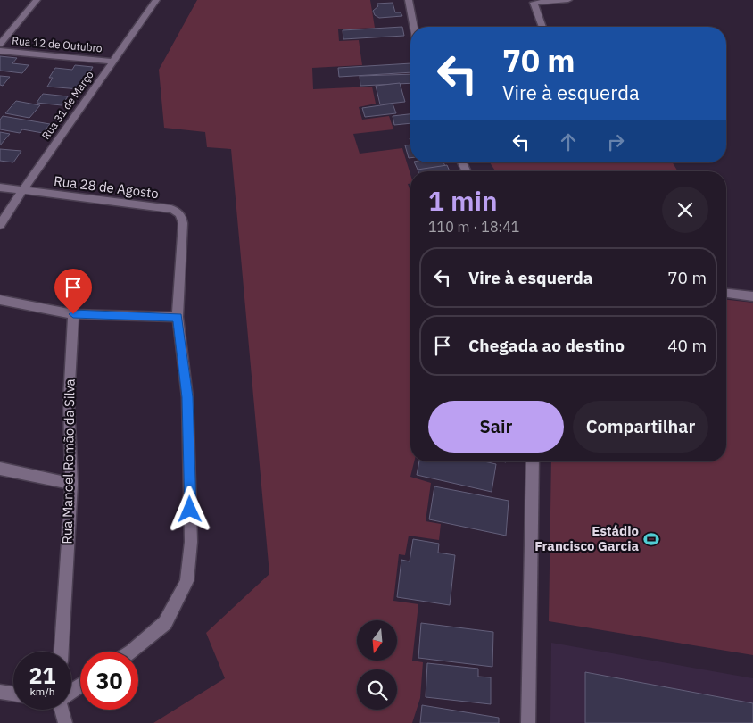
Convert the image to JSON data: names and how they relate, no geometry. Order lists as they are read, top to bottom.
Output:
{
  "streets": {
    "street": [
      "Rua 12 de Outubro",
      "Rua 31 de Março",
      "Rua 28 de Agosto",
      "Rua Manoel Romão da Silva"
    ]
  },
  "crossings": [
    ["Rua 12 de Outubro", "Rua 31 de Março"],
    ["Rua 31 de Março", "Rua 28 de Agosto"]
  ],
  "places": {
    "sports": ["Estádio Francisco Garcia"]
  },
  "north": "bottom",
  "page": {
    "turn": ["70 m", "Vire à esquerda"],
    "heading": ["1 min", "110 m · 18:41"],
    "list": [
      {
        "name": "Vire à esquerda",
        "value": "70 m"
      },
      {
        "name": "Chegada ao destino",
        "value": "40 m"
      }
    ],
    "buttons": ["Sair", "Compartilhar"],
    "speed": "21 km/h",
    "limit": "30"
  }
}
